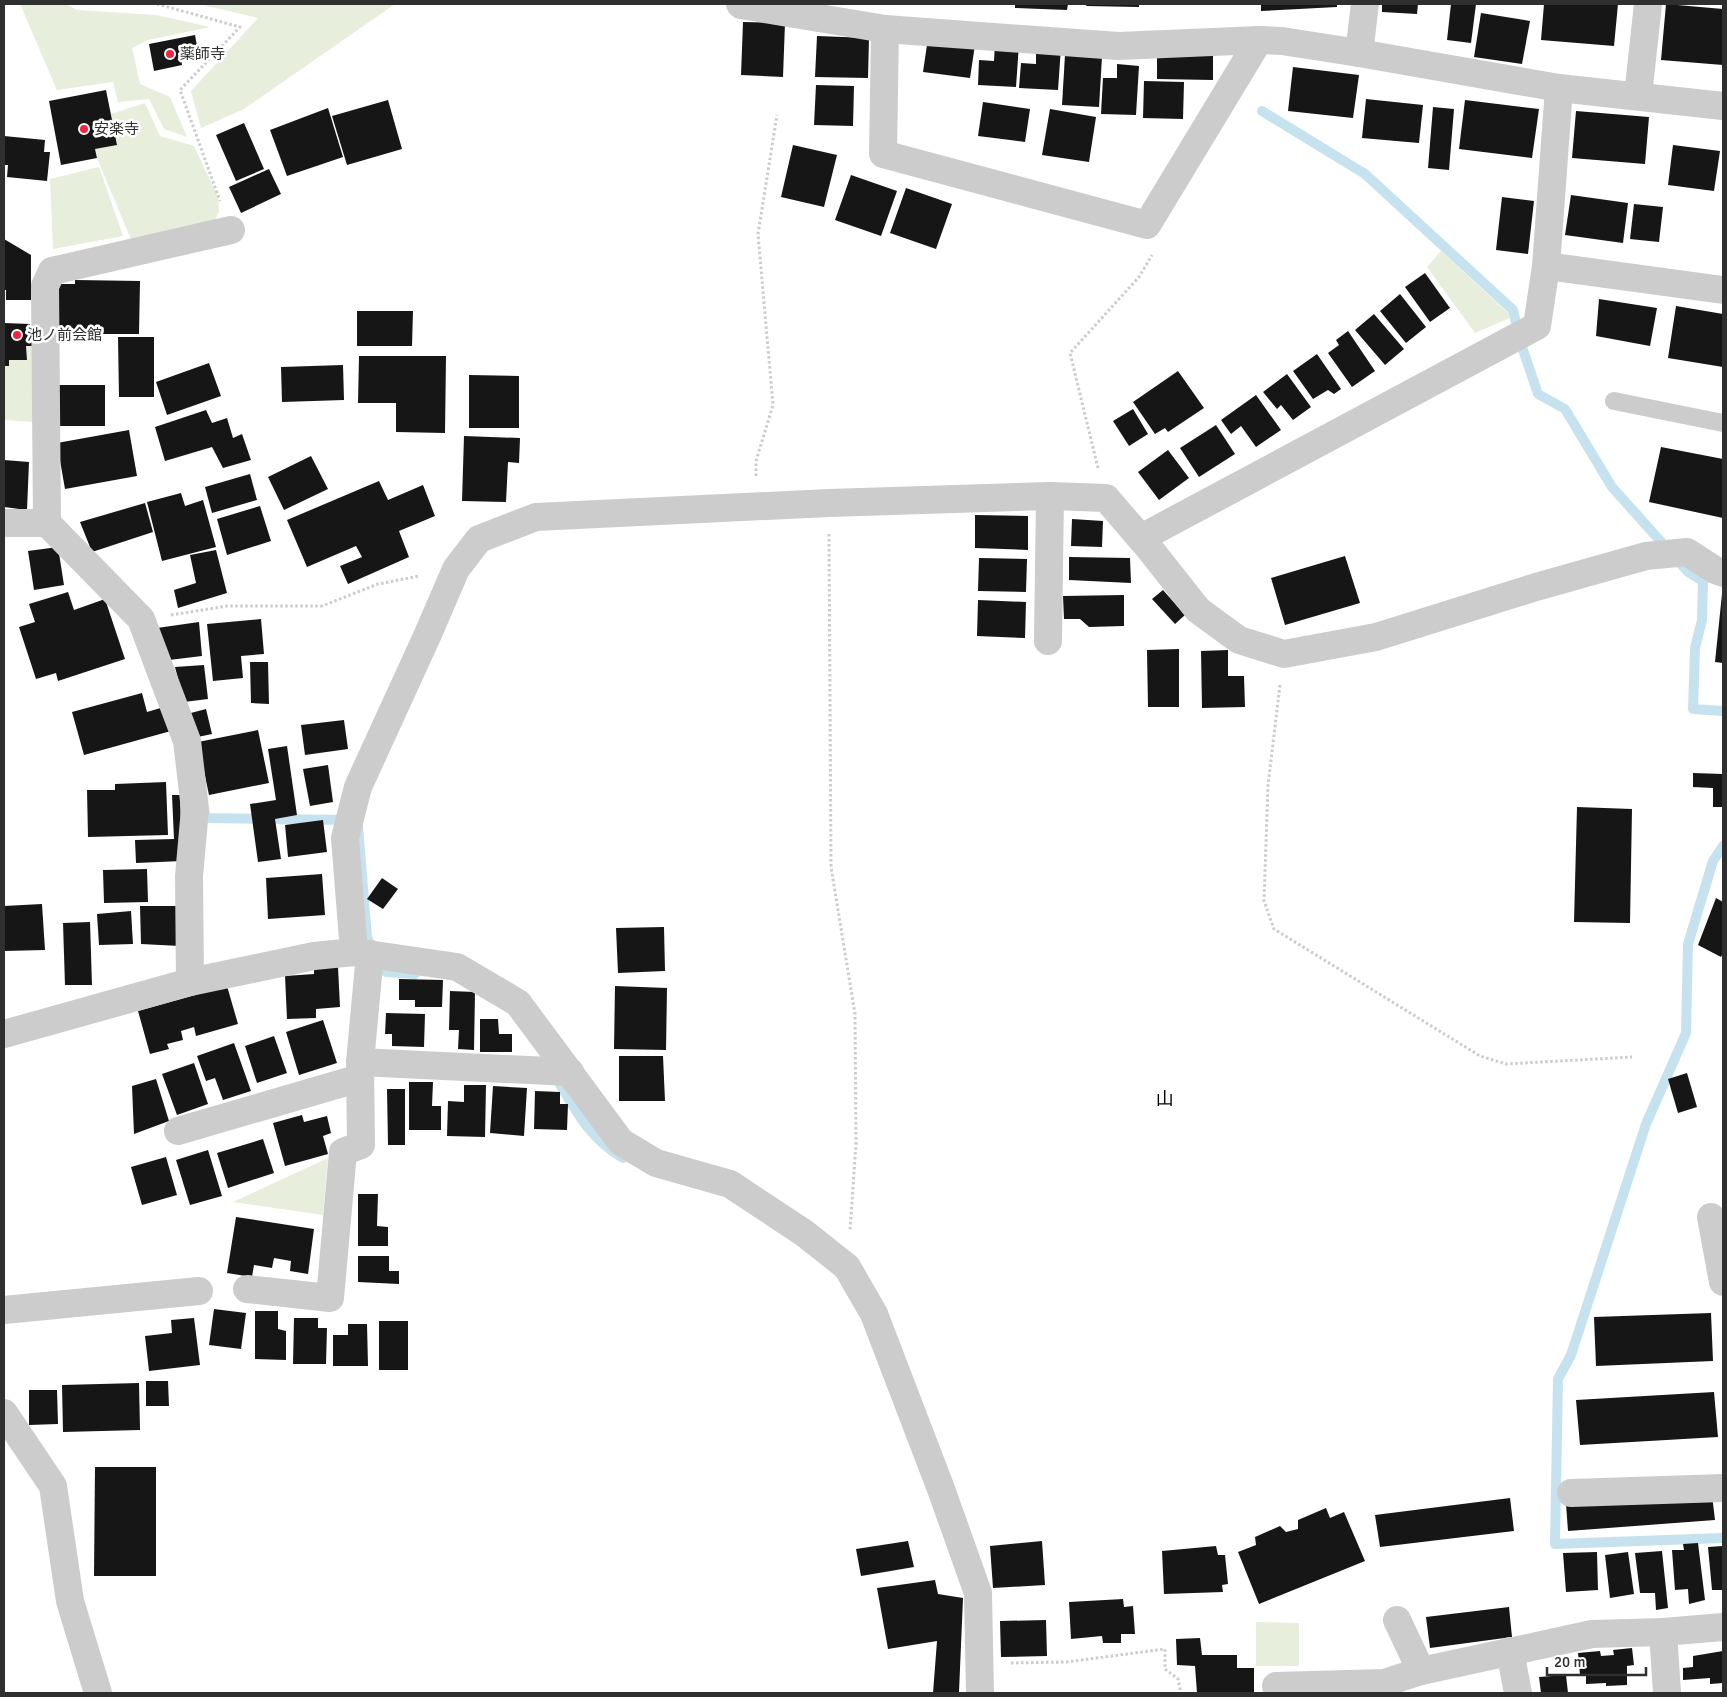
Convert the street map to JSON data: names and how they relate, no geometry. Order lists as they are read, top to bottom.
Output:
{
  "districts": ["山"],
  "places": ["薬師寺", "安楽寺", "池ノ前会館"],
  "scale_bar": "20 m"
}
